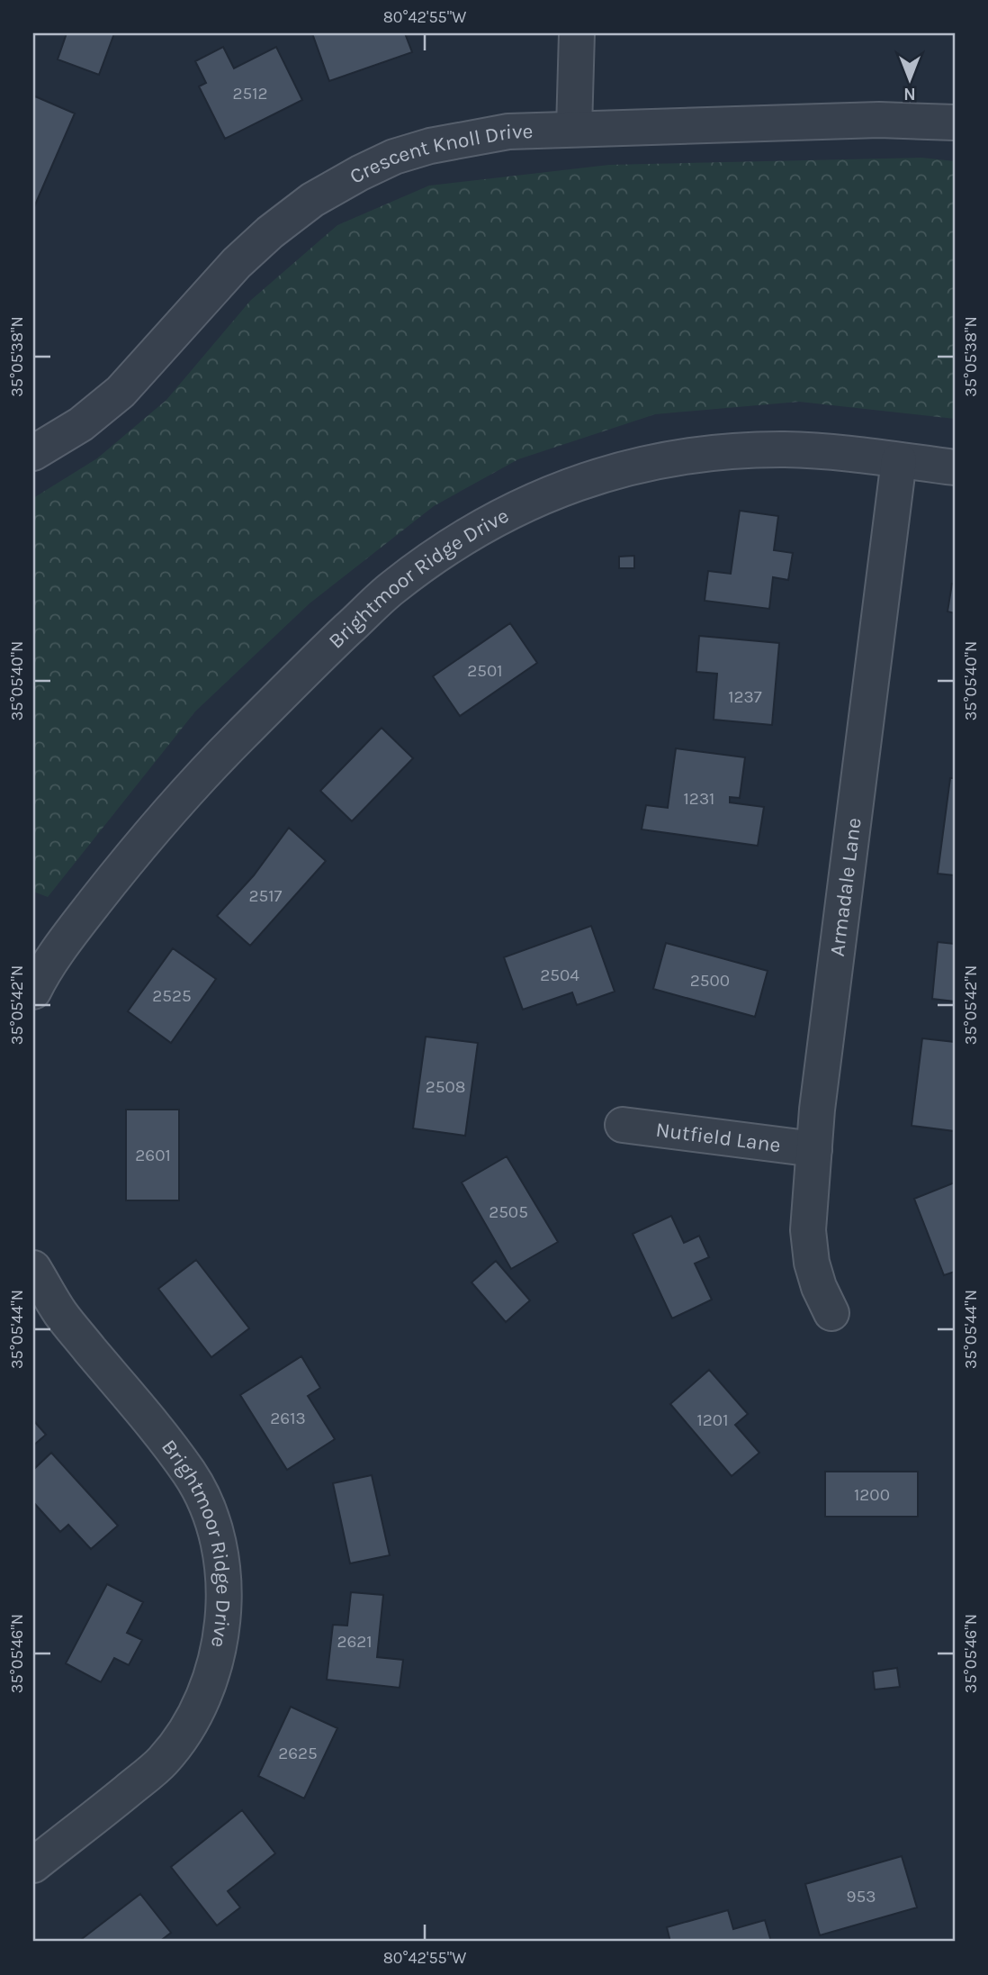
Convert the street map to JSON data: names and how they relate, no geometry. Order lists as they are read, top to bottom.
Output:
{
  "streets": {
    "street": [
      "Crescent Knoll Drive",
      "Brightmoor Ridge Drive",
      "Armadale Lane",
      "Nutfield Lane"
    ]
  },
  "crossings": [
    ["Brightmoor Ridge Drive", "Armadale Lane"],
    ["Armadale Lane", "Nutfield Lane"]
  ],
  "house_numbers": [
    "2512",
    "2501",
    "1237",
    "1231",
    "2517",
    "2504",
    "2500",
    "2525",
    "2508",
    "2601",
    "2505",
    "2613",
    "1201",
    "1200",
    "2621",
    "2625",
    "953"
  ],
  "north": "bottom",
  "coordinates": [
    "80°42'55\"W",
    "35°05'38\"N",
    "35°05'40\"N",
    "35°05'42\"N",
    "35°05'44\"N",
    "35°05'46\"N"
  ]
}
